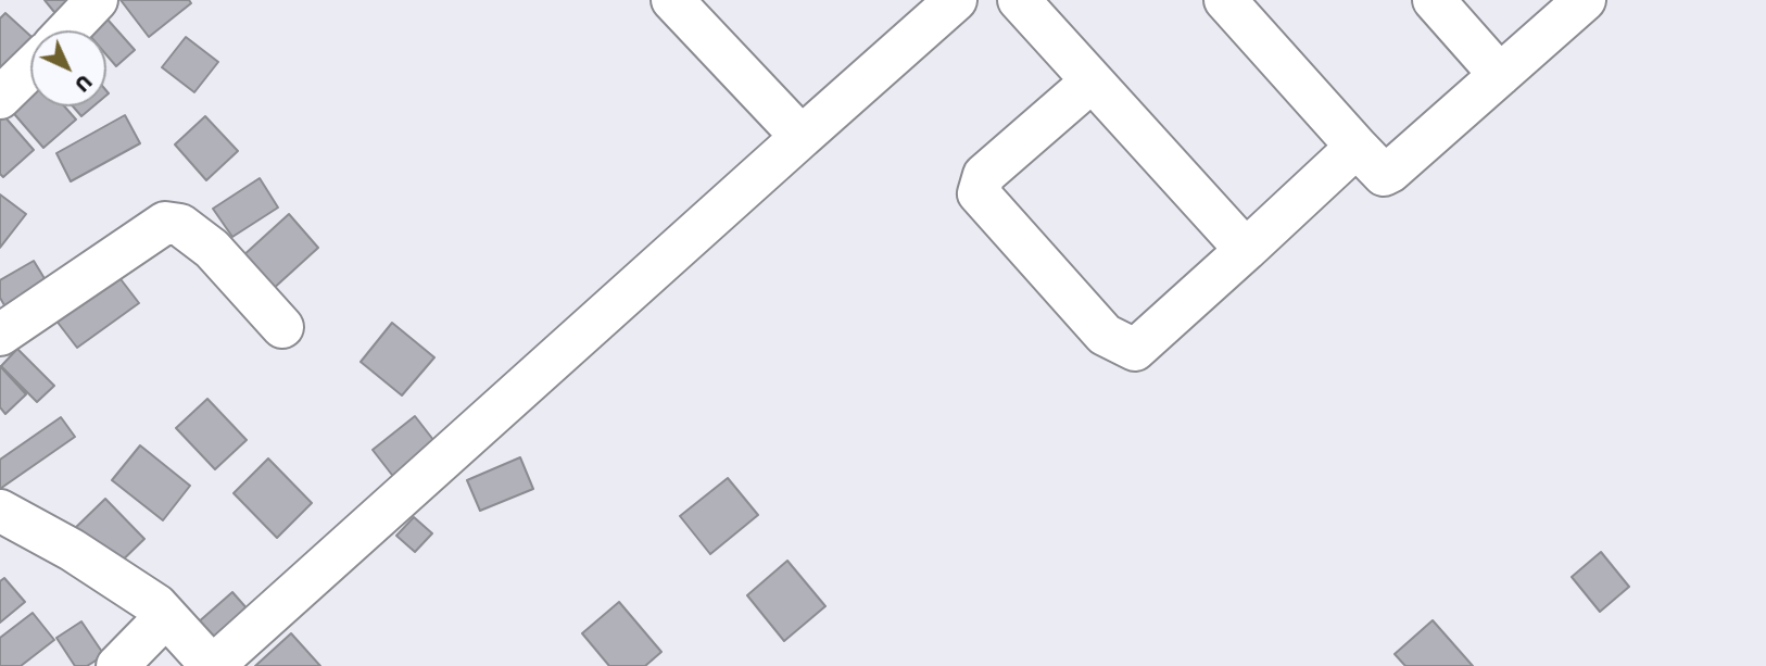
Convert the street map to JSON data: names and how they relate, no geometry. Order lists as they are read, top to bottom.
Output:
{
  "north": "bottom right"
}
